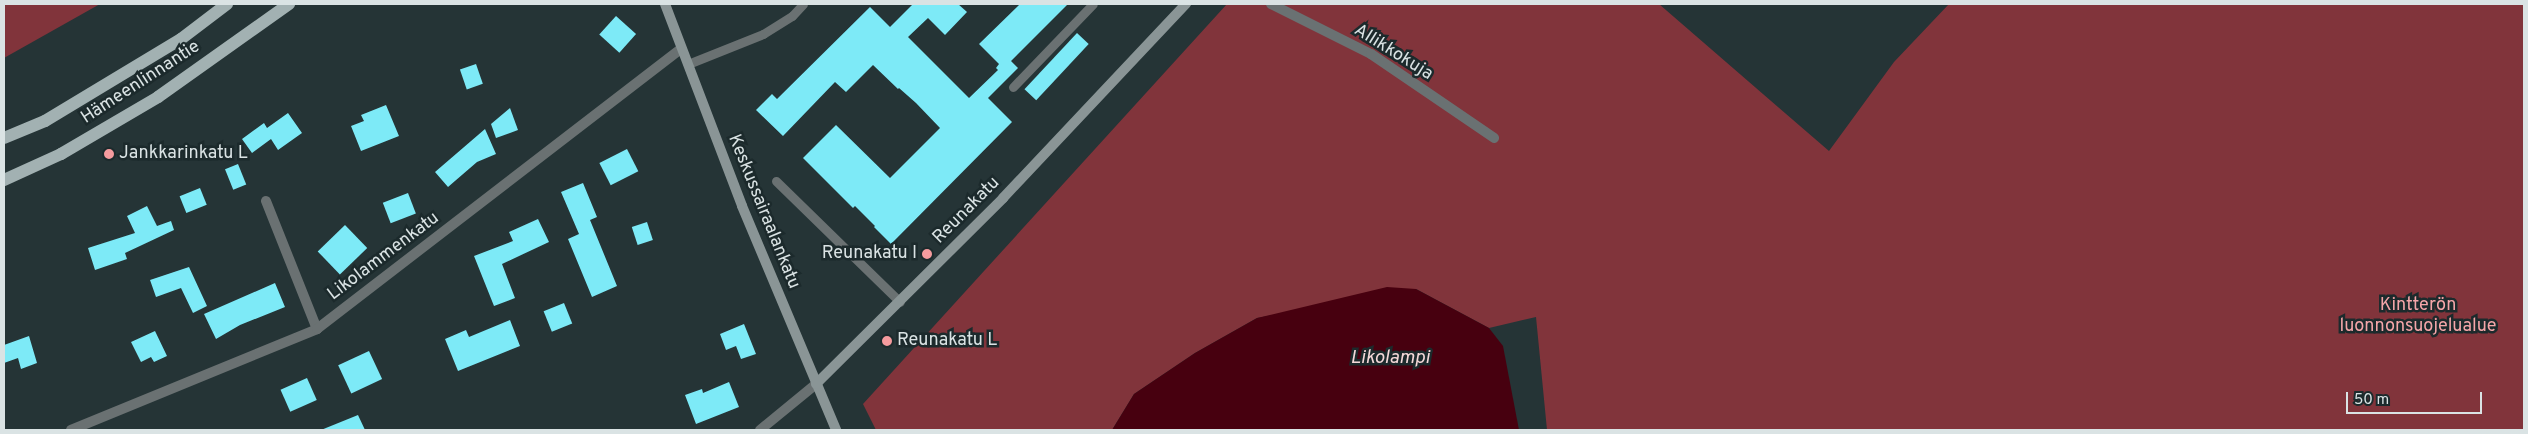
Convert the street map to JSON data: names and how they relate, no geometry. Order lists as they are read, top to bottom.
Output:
{
  "streets": {
    "main road": ["Hämeenlinnantie"],
    "street": [
      "Allikkokuja",
      "Reunakatu",
      "Keskussairaalankatu",
      "Likolammenkatu"
    ]
  },
  "crossings": [
    ["Reunakatu", "Keskussairaalankatu"],
    ["Keskussairaalankatu", "Likolammenkatu"]
  ],
  "water": ["Likolampi"],
  "parks": ["Kintterön luonnonsuojelualue"],
  "places": ["Jankkarinkatu L", "Reunakatu I", "Reunakatu L"],
  "scale_bar": "50 m"
}
